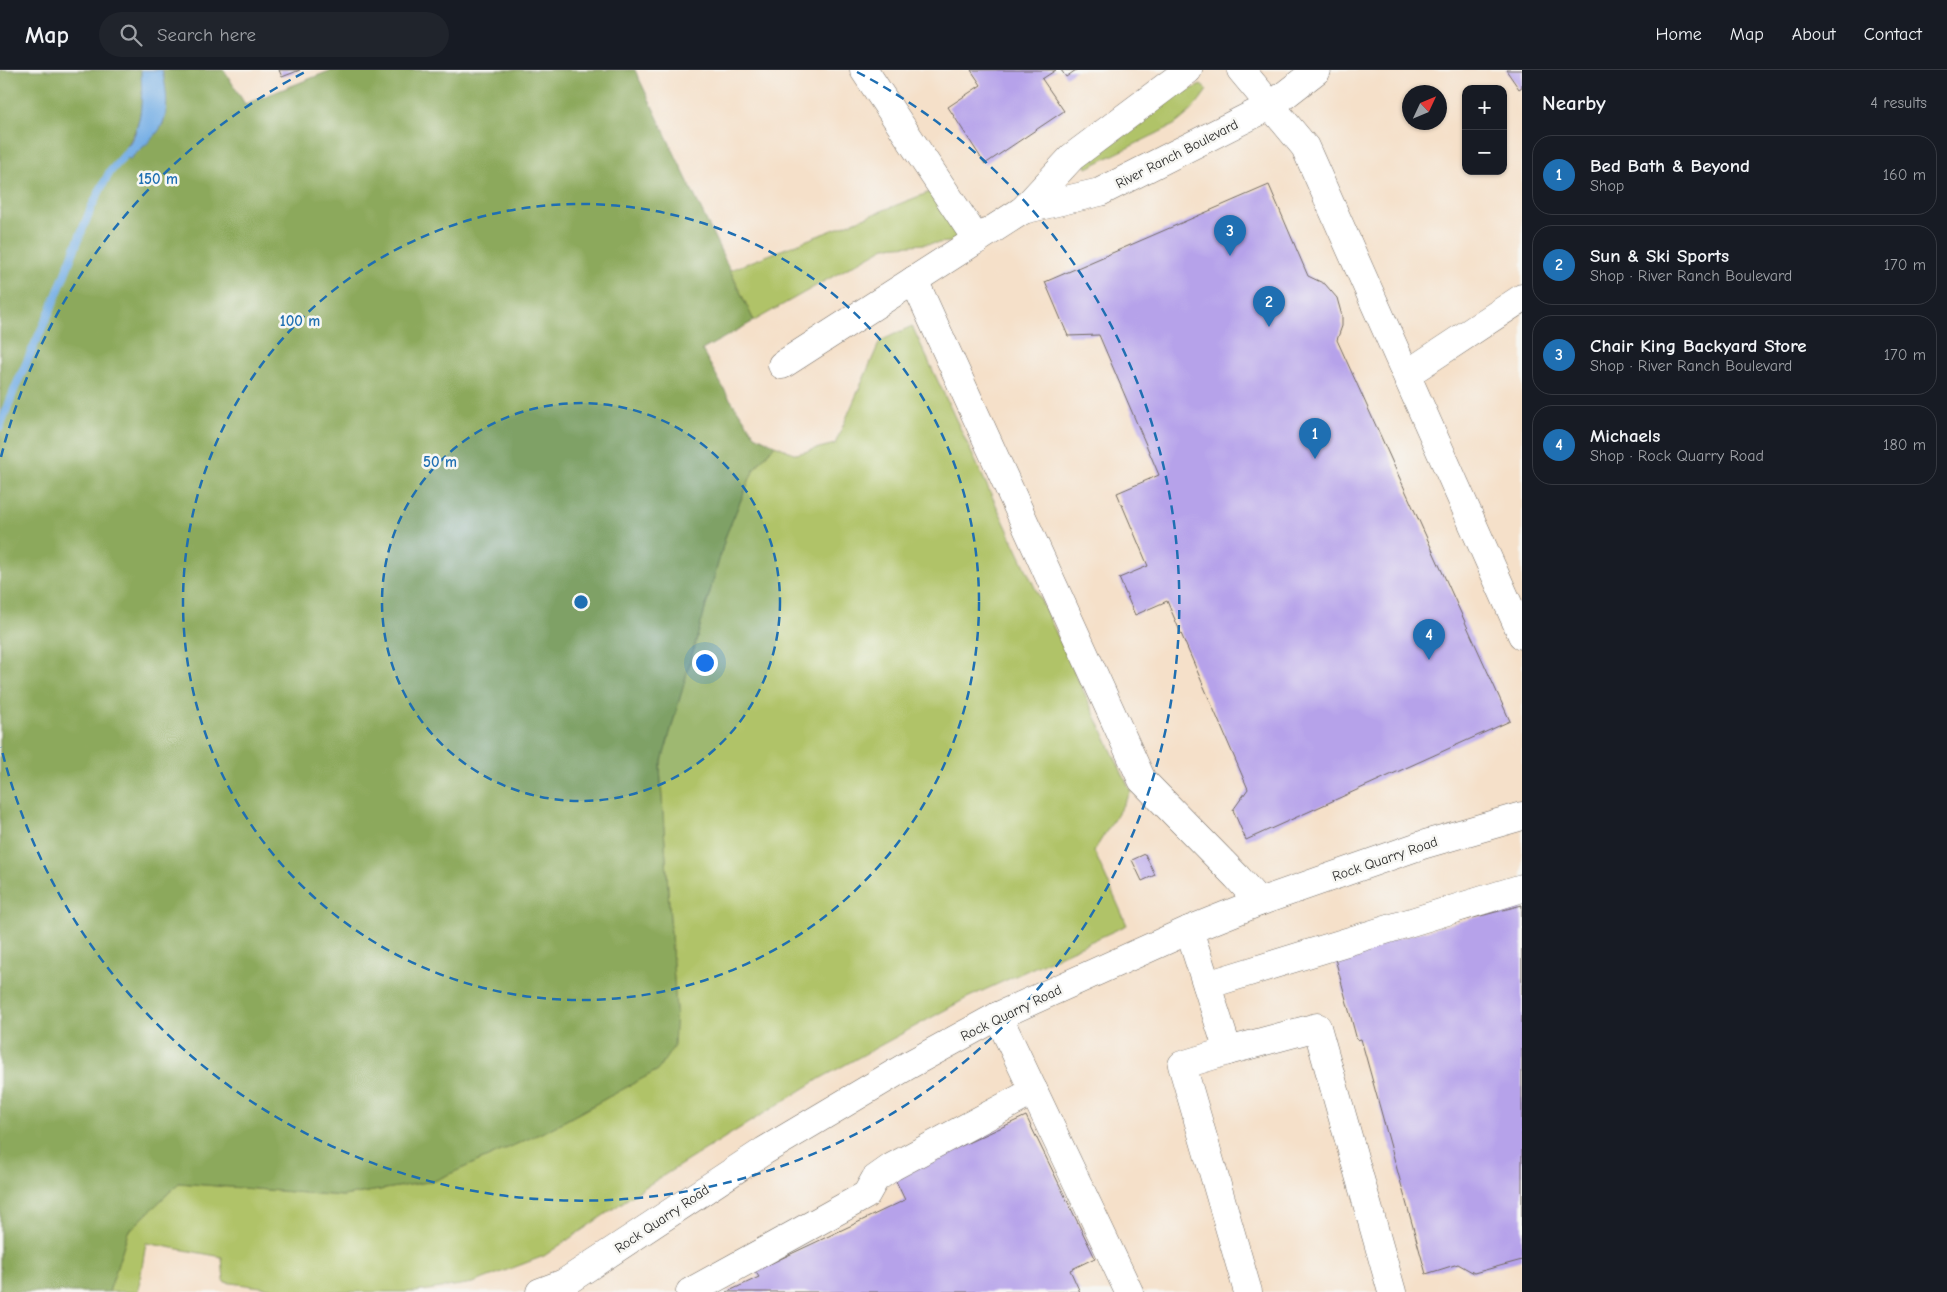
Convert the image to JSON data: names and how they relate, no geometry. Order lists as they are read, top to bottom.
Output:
{
  "streets": {
    "street": ["River Ranch Boulevard", "Rock Quarry Road"]
  },
  "north": "top right",
  "page": {
    "header": "Map",
    "search": "Search here",
    "nav": [
      "Home",
      "Map",
      "About",
      "Contact"
    ],
    "heading": ["Nearby", "4 results"],
    "map_buttons": ["+", "−"],
    "list": [
      {
        "mark": "1",
        "name": "Bed Bath & Beyond",
        "note": "Shop",
        "value": "160 m"
      },
      {
        "mark": "2",
        "name": "Sun & Ski Sports",
        "note": "Shop · River Ranch Boulevard",
        "value": "170 m"
      },
      {
        "mark": "3",
        "name": "Chair King Backyard Store",
        "note": "Shop · River Ranch Boulevard",
        "value": "170 m"
      },
      {
        "mark": "4",
        "name": "Michaels",
        "note": "Shop · Rock Quarry Road",
        "value": "180 m"
      }
    ],
    "pins": [
      "3",
      "2",
      "1",
      "4"
    ]
  },
  "rings": ["150 m", "100 m", "50 m"]
}
